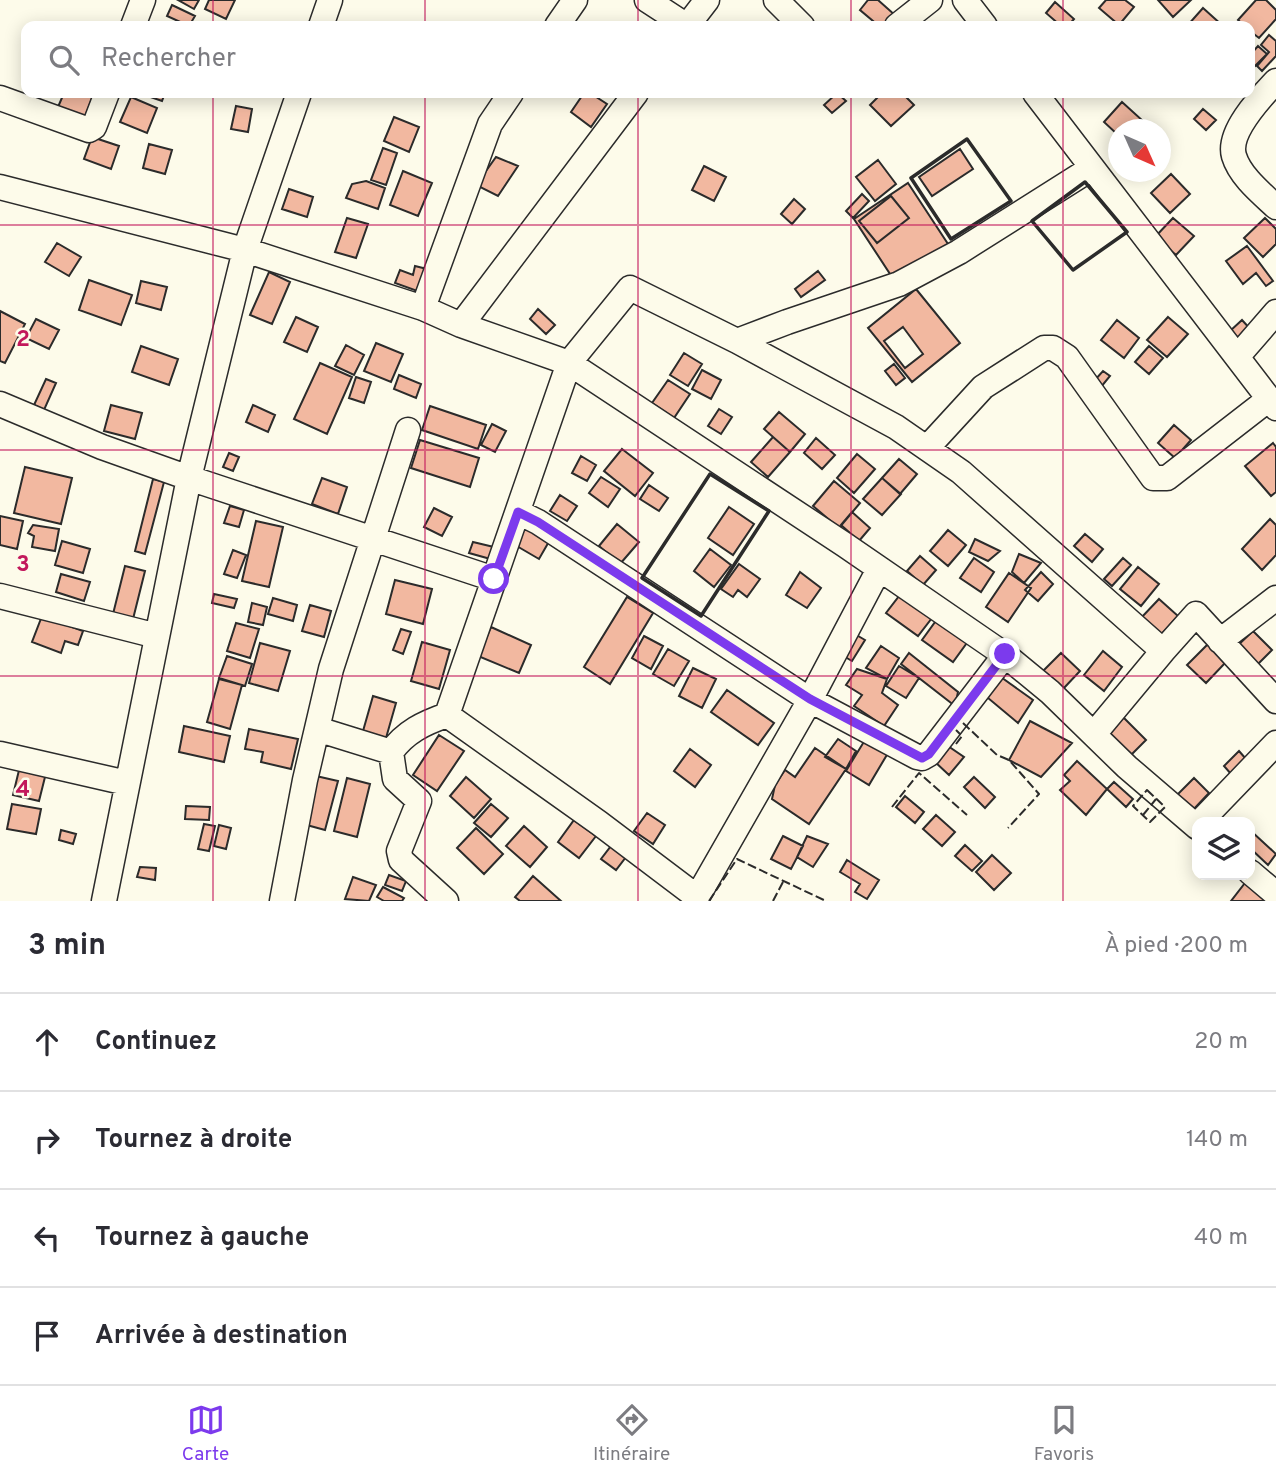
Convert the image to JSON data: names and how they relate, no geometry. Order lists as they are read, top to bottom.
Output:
{
  "north": "bottom right",
  "page": {
    "search": "Rechercher",
    "heading": ["3 min", "À pied · 200 m"],
    "list": [
      ["Continuez", "20 m"],
      ["Tournez à droite", "140 m"],
      ["Tournez à gauche", "40 m"],
      "Arrivée à destination"
    ],
    "nav": ["Carte", "Itinéraire", "Favoris"]
  },
  "grid": {
    "rows": ["2", "3", "4"]
  }
}
